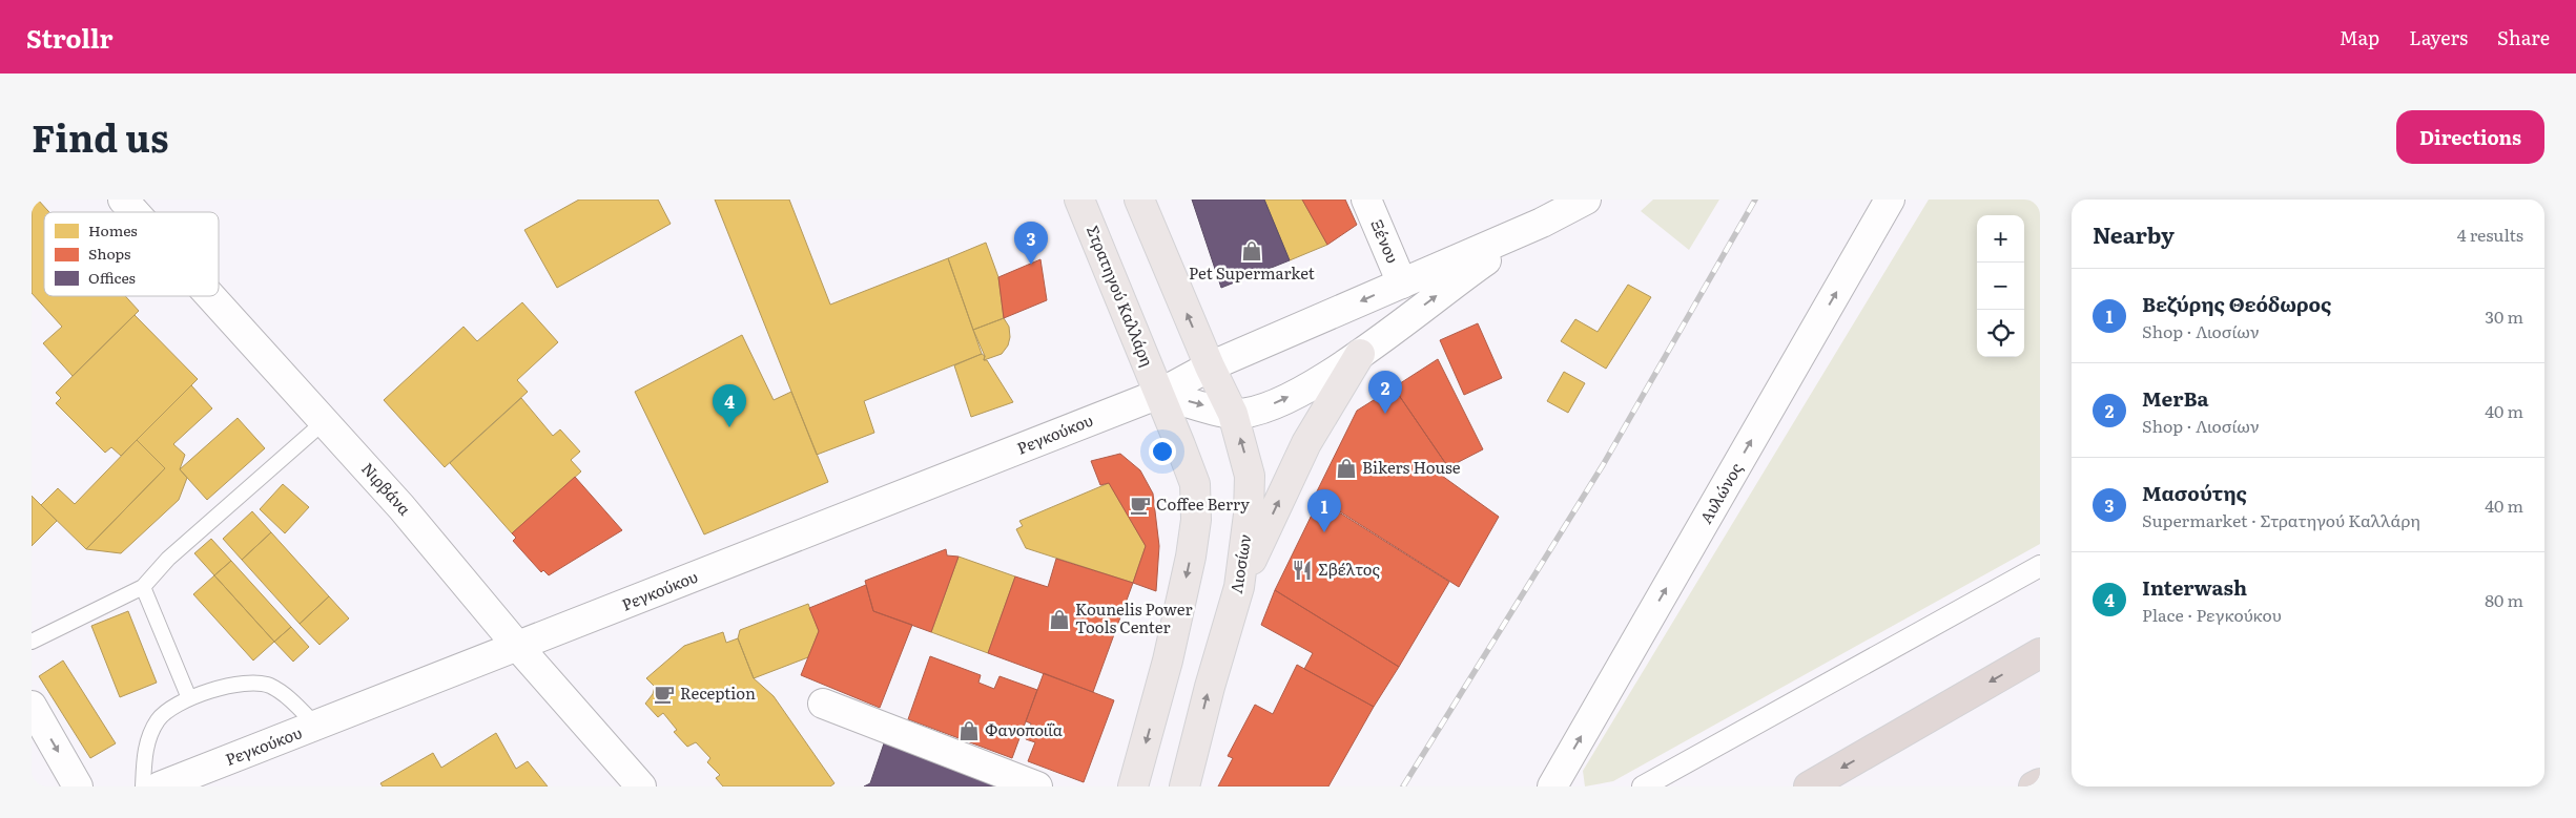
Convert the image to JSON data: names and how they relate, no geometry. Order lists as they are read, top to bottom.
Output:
{
  "streets": {
    "main road": [
      "Ξένου",
      "Στρατηγού Καλλάρη",
      "Ρεγκούκου",
      "Νιρβάνα",
      "Αυλώνος",
      "Λιοσίων"
    ]
  },
  "crossings": [
    ["Στρατηγού Καλλάρη", "Ρεγκούκου"],
    ["Ρεγκούκου", "Νιρβάνα"]
  ],
  "one_way": ["Αυλώνος"],
  "places": {
    "shop": [
      "Pet Supermarket",
      "Bikers House",
      "Kounelis Power Tools Center",
      "Φανοποιΐα"
    ],
    "cafe": ["Coffee Berry", "Reception"],
    "restaurant": ["Σβέλτος"]
  },
  "legend": ["Homes", "Shops", "Offices"],
  "page": {
    "header": "Strollr",
    "nav": ["Map", "Layers", "Share"],
    "title": "Find us",
    "buttons": "Directions",
    "heading": ["Nearby", "4 results"],
    "map_buttons": ["+", "−"],
    "pins": [
      "3",
      "2",
      "4",
      "1"
    ],
    "list": [
      {
        "mark": "1",
        "name": "Βεζύρης Θεόδωρος",
        "note": "Shop · Λιοσίων",
        "value": "30 m"
      },
      {
        "mark": "2",
        "name": "MerBa",
        "note": "Shop · Λιοσίων",
        "value": "40 m"
      },
      {
        "mark": "3",
        "name": "Μασούτης",
        "note": "Supermarket · Στρατηγού Καλλάρη",
        "value": "40 m"
      },
      {
        "mark": "4",
        "name": "Interwash",
        "note": "Place · Ρεγκούκου",
        "value": "80 m"
      }
    ]
  }
}
